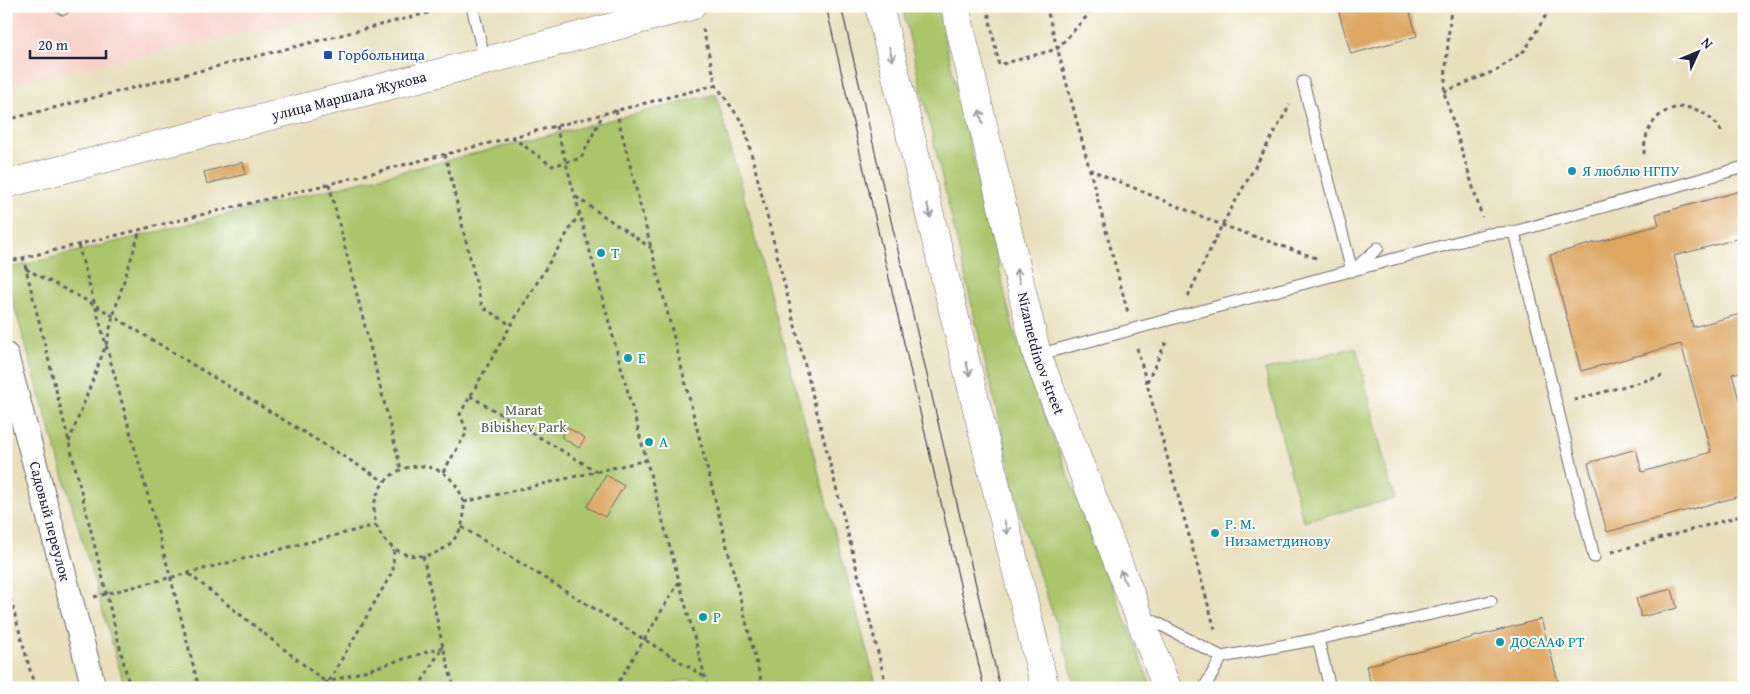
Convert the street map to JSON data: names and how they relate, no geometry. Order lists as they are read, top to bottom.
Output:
{
  "streets": {
    "main road": ["улица Маршала Жукова", "Nizametdinov street"],
    "street": ["Садовый переулок"]
  },
  "parks": ["Marat Bibishev Park"],
  "places": {
    "transit": ["Горбольница"],
    "other": [
      "Я люблю НГПУ",
      "Т",
      "Е",
      "А",
      "Р. М. Низаметдинову",
      "Р",
      "ДОСААФ РТ"
    ]
  },
  "scale_bar": "20 m",
  "north": "top right"
}
